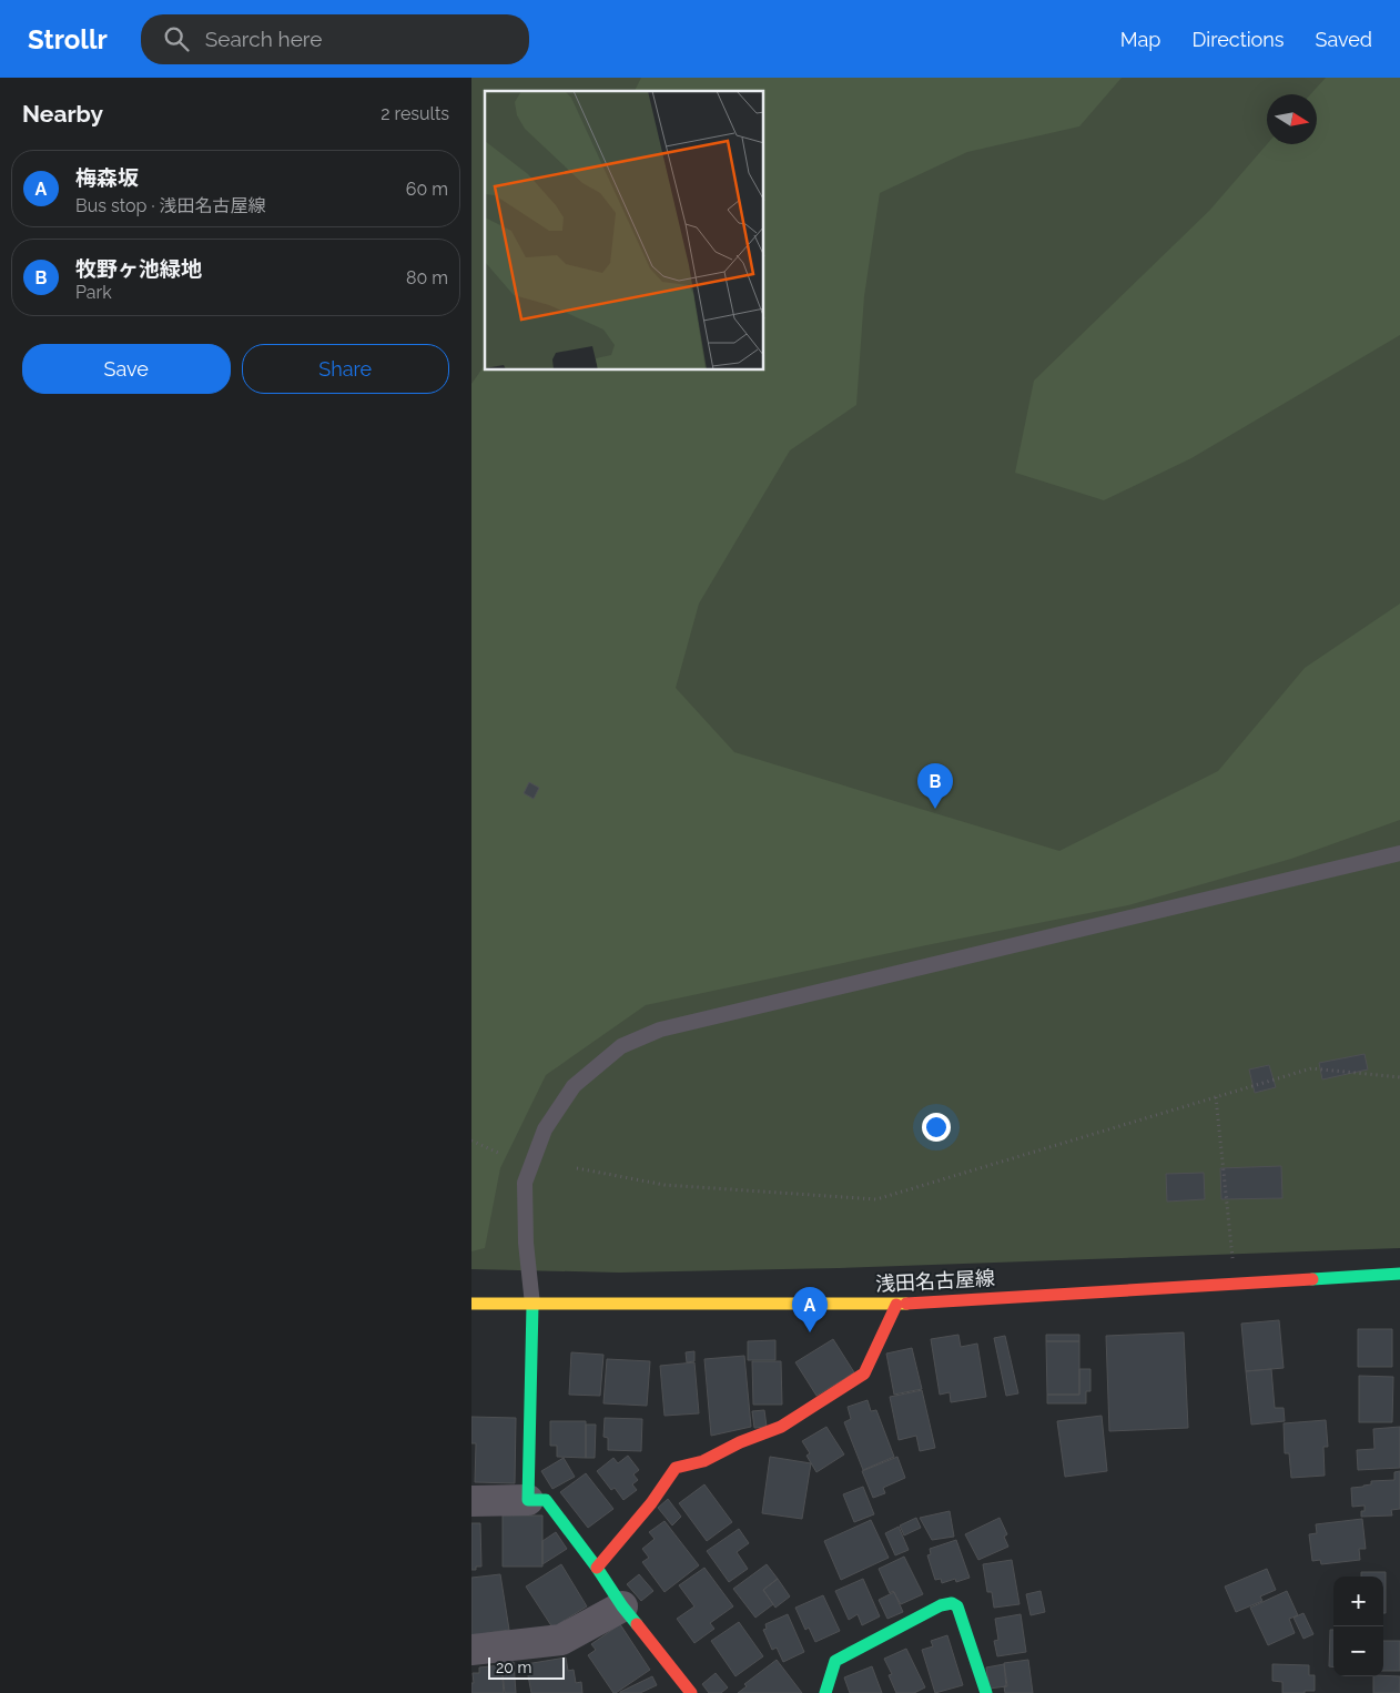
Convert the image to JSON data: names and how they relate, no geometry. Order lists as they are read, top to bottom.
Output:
{
  "streets": {
    "street": ["浅田名古屋線"]
  },
  "scale_bar": "20 m",
  "north": "right",
  "page": {
    "header": "Strollr",
    "search": "Search here",
    "nav": ["Map", "Directions", "Saved"],
    "heading": ["Nearby", "2 results"],
    "list": [
      {
        "mark": "A",
        "name": "梅森坂",
        "note": "Bus stop · 浅田名古屋線",
        "value": "60 m"
      },
      {
        "mark": "B",
        "name": "牧野ヶ池緑地",
        "note": "Park",
        "value": "80 m"
      }
    ],
    "buttons": ["Save", "Share"],
    "pins": ["B", "A"],
    "map_buttons": ["+", "−"],
    "scale": "20 m"
  }
}
